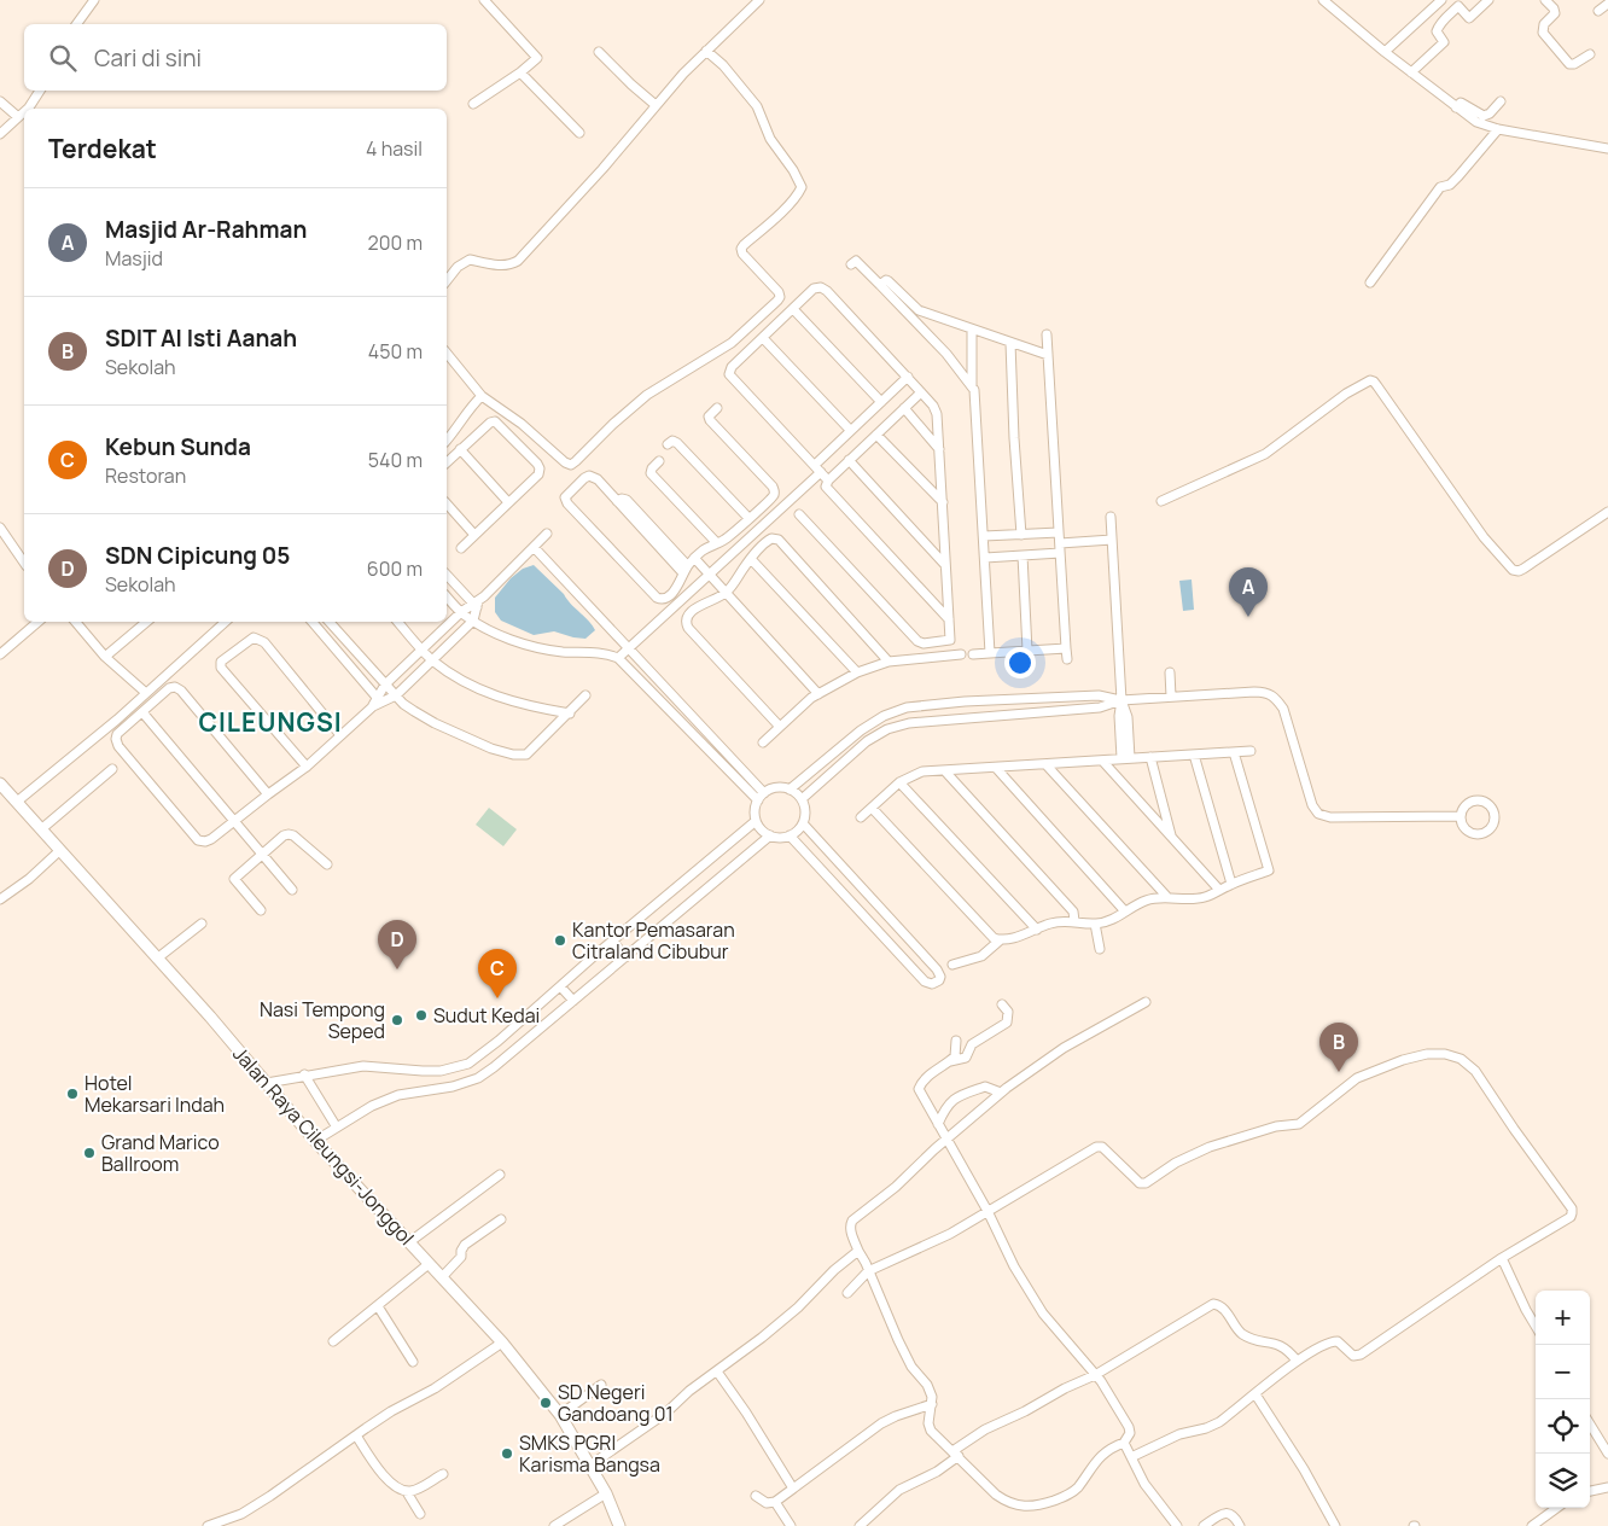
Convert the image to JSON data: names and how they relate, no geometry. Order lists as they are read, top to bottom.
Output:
{
  "streets": {
    "main road": ["Jalan Raya Cileungsi-Jonggol"]
  },
  "districts": ["CILEUNGSI"],
  "places": [
    "Kantor Pemasaran Citraland Cibubur",
    "Sudut Kedai",
    "Nasi Tempong Seped",
    "Hotel Mekarsari Indah",
    "Grand Marico Ballroom",
    "SD Negeri Gandoang 01",
    "SMKS PGRI Karisma Bangsa"
  ],
  "page": {
    "search": "Cari di sini",
    "heading": ["Terdekat", "4 hasil"],
    "list": [
      {
        "mark": "A",
        "name": "Masjid Ar-Rahman",
        "note": "Masjid",
        "value": "200 m"
      },
      {
        "mark": "B",
        "name": "SDIT Al Isti Aanah",
        "note": "Sekolah",
        "value": "450 m"
      },
      {
        "mark": "C",
        "name": "Kebun Sunda",
        "note": "Restoran",
        "value": "540 m"
      },
      {
        "mark": "D",
        "name": "SDN Cipicung 05",
        "note": "Sekolah",
        "value": "600 m"
      }
    ],
    "pins": [
      "A",
      "D",
      "C",
      "B"
    ],
    "map_buttons": ["+", "−"]
  }
}
